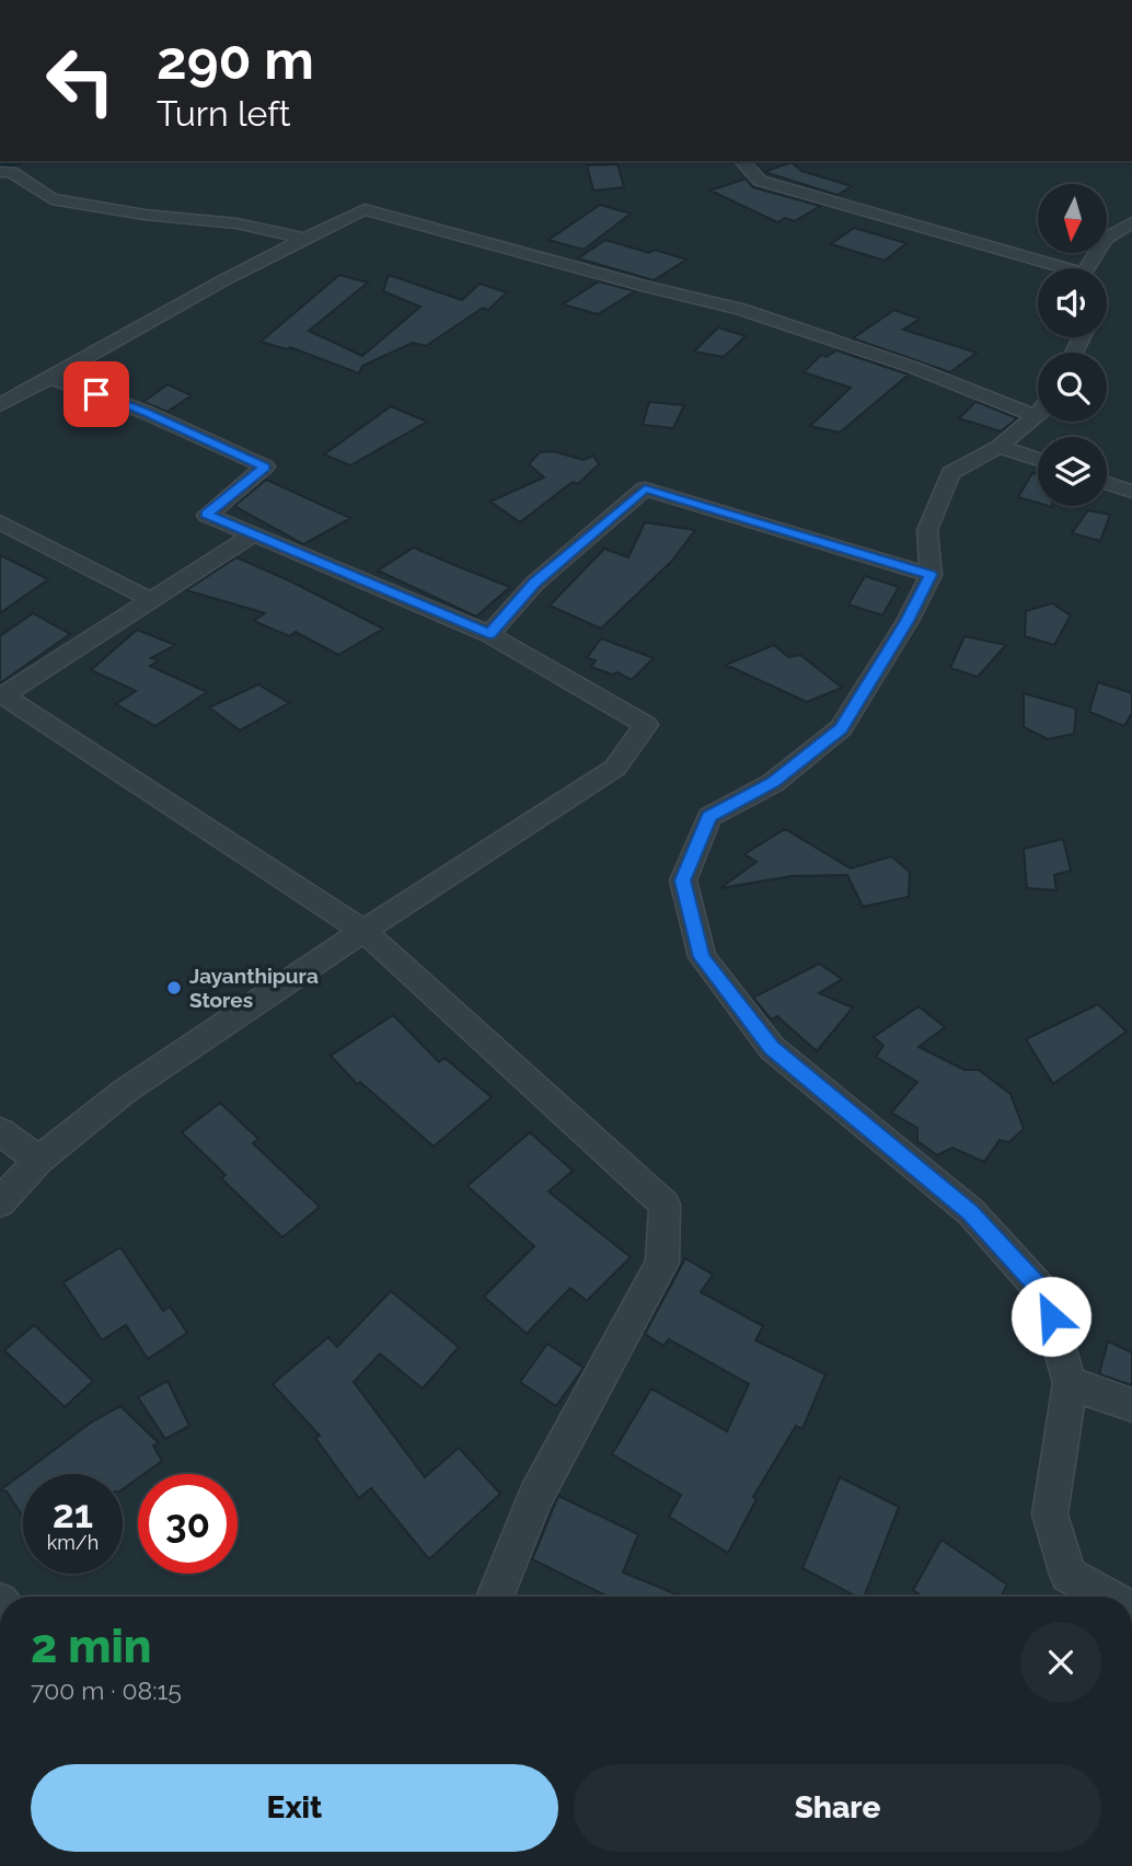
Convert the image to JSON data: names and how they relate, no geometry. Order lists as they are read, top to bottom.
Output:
{
  "places": ["Jayanthipura Stores"],
  "north": "bottom",
  "page": {
    "turn": ["290 m", "Turn left"],
    "speed": "21 km/h",
    "limit": "30",
    "heading": ["2 min", "700 m · 08:15"],
    "buttons": ["Exit", "Share"]
  }
}
